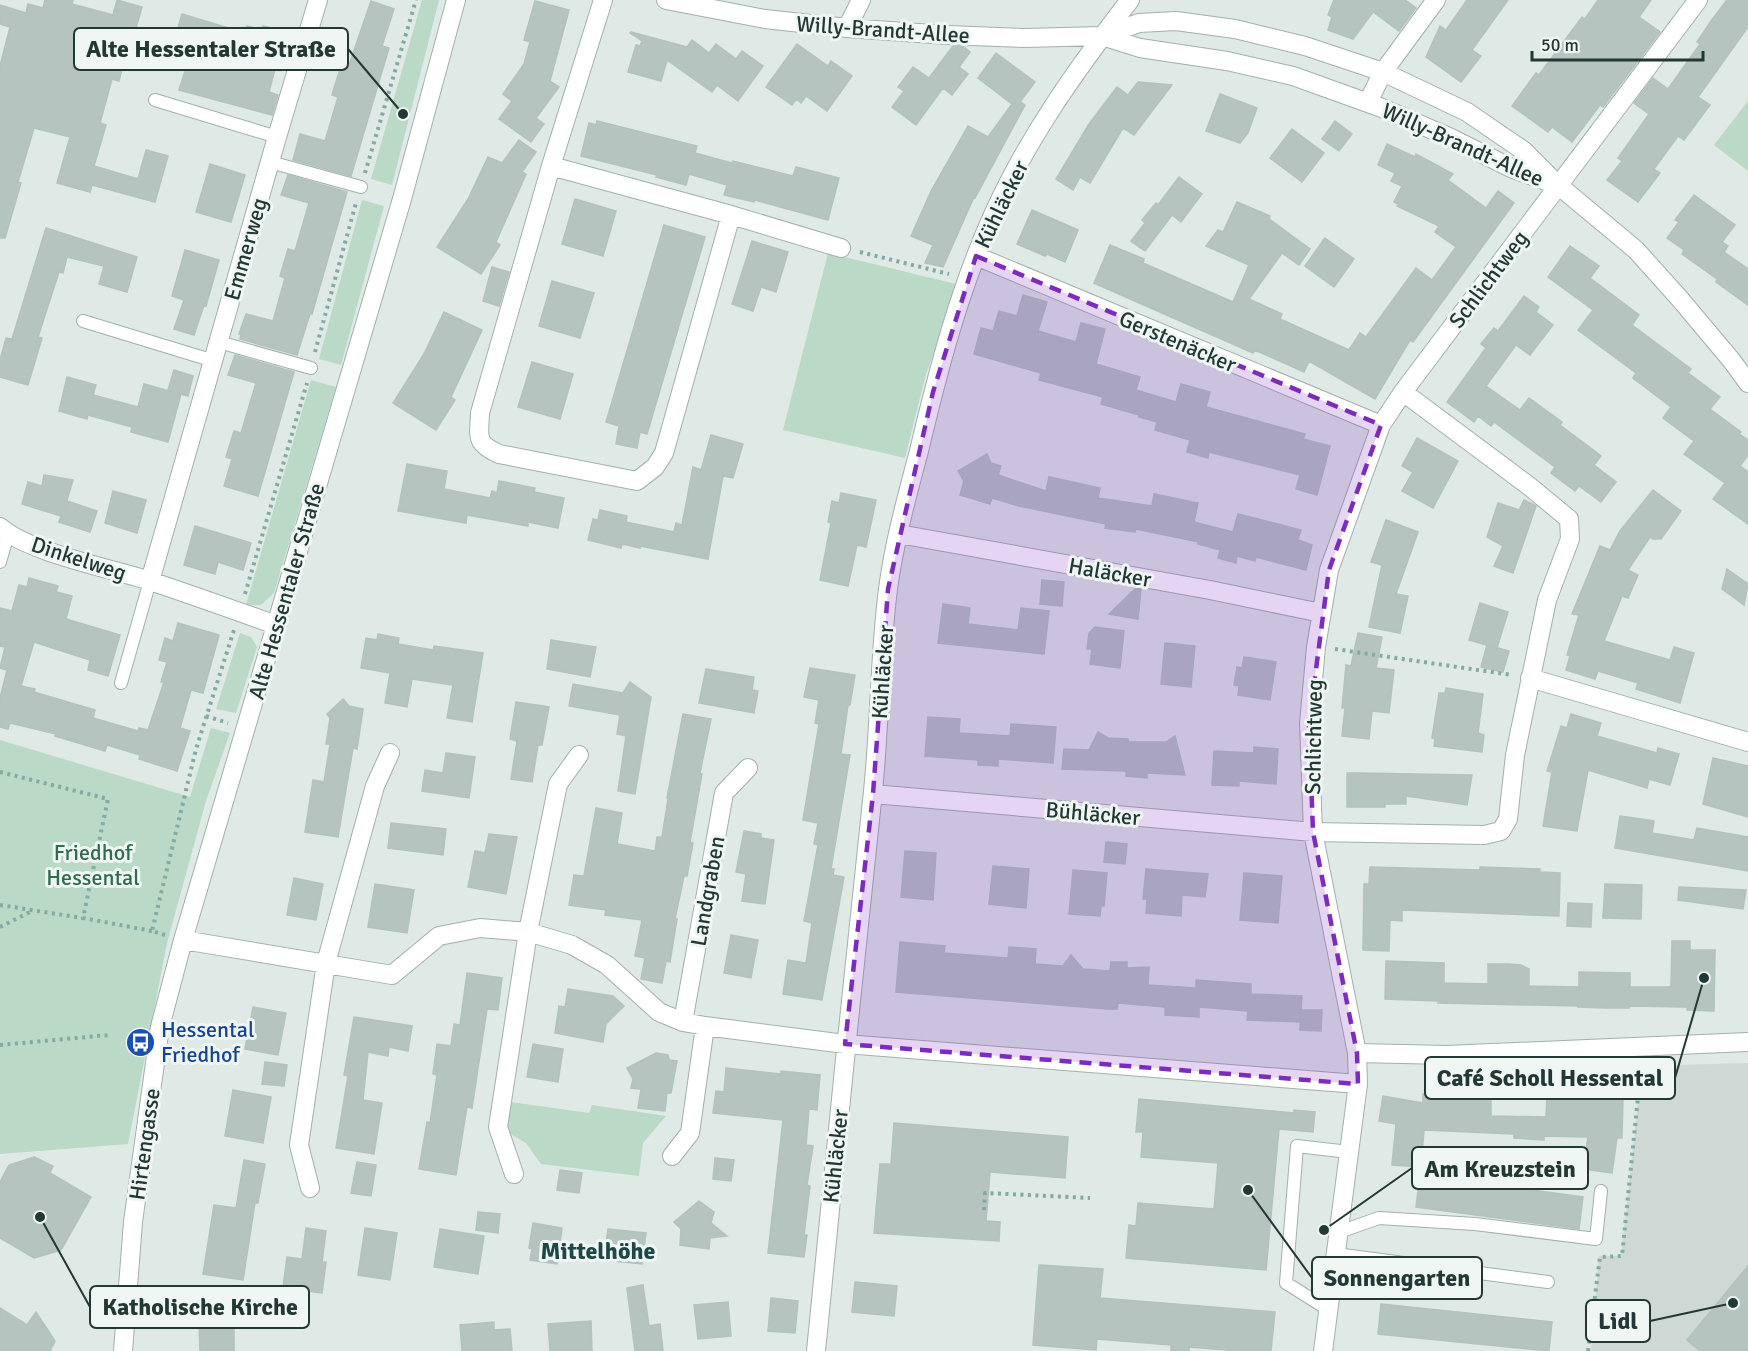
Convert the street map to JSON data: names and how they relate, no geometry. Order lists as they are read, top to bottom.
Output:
{
  "streets": {
    "street": [
      "Willy-Brandt-Allee",
      "Kühläcker",
      "Emmerweg",
      "Schlichtweg",
      "Gerstenäcker",
      "Dinkelweg",
      "Haläcker",
      "Alte Hessentaler Straße",
      "Bühläcker",
      "Landgraben",
      "Hirtengasse"
    ]
  },
  "crossings": [
    ["Willy-Brandt-Allee", "Kühläcker"],
    ["Willy-Brandt-Allee", "Schlichtweg"],
    ["Kühläcker", "Gerstenäcker"],
    ["Kühläcker", "Haläcker"],
    ["Kühläcker", "Bühläcker"],
    ["Emmerweg", "Dinkelweg"],
    ["Schlichtweg", "Gerstenäcker"],
    ["Schlichtweg", "Haläcker"],
    ["Schlichtweg", "Bühläcker"],
    ["Dinkelweg", "Alte Hessentaler Straße"],
    ["Alte Hessentaler Straße", "Hirtengasse"]
  ],
  "districts": ["Mittelhöhe"],
  "parks": ["Friedhof Hessental"],
  "places": {
    "other": [
      "Alte Hessentaler Straße",
      "Café Scholl Hessental",
      "Sonnengarten",
      "Katholische Kirche",
      "Am Kreuzstein",
      "Lidl"
    ],
    "bus stop": ["Hessental Friedhof"]
  },
  "scale_bar": "50 m"
}
